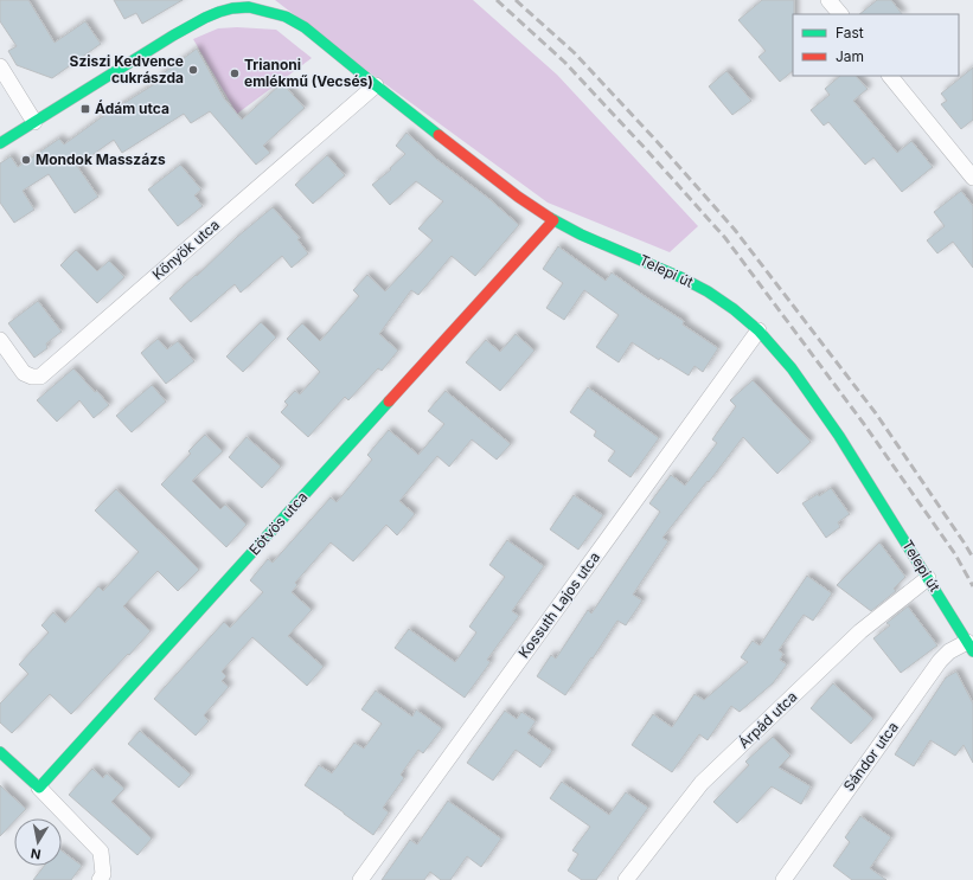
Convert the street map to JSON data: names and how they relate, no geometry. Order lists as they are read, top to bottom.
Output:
{
  "streets": {
    "main road": ["Telepi út", "Eötvös utca"],
    "street": [
      "Könyök utca",
      "Kossuth Lajos utca",
      "Árpád utca",
      "Sándor utca"
    ]
  },
  "crossings": [
    ["Könyök utca", "Telepi út"],
    ["Telepi út", "Eötvös utca"],
    ["Telepi út", "Kossuth Lajos utca"],
    ["Telepi út", "Árpád utca"],
    ["Telepi út", "Sándor utca"]
  ],
  "places": {
    "other": ["Sziszi Kedvence cukrászda", "Trianoni emlékmű (Vecsés)", "Mondok Masszázs"],
    "transit": ["Ádám utca"]
  },
  "legend": ["Fast", "Jam"],
  "north": "bottom"
}
